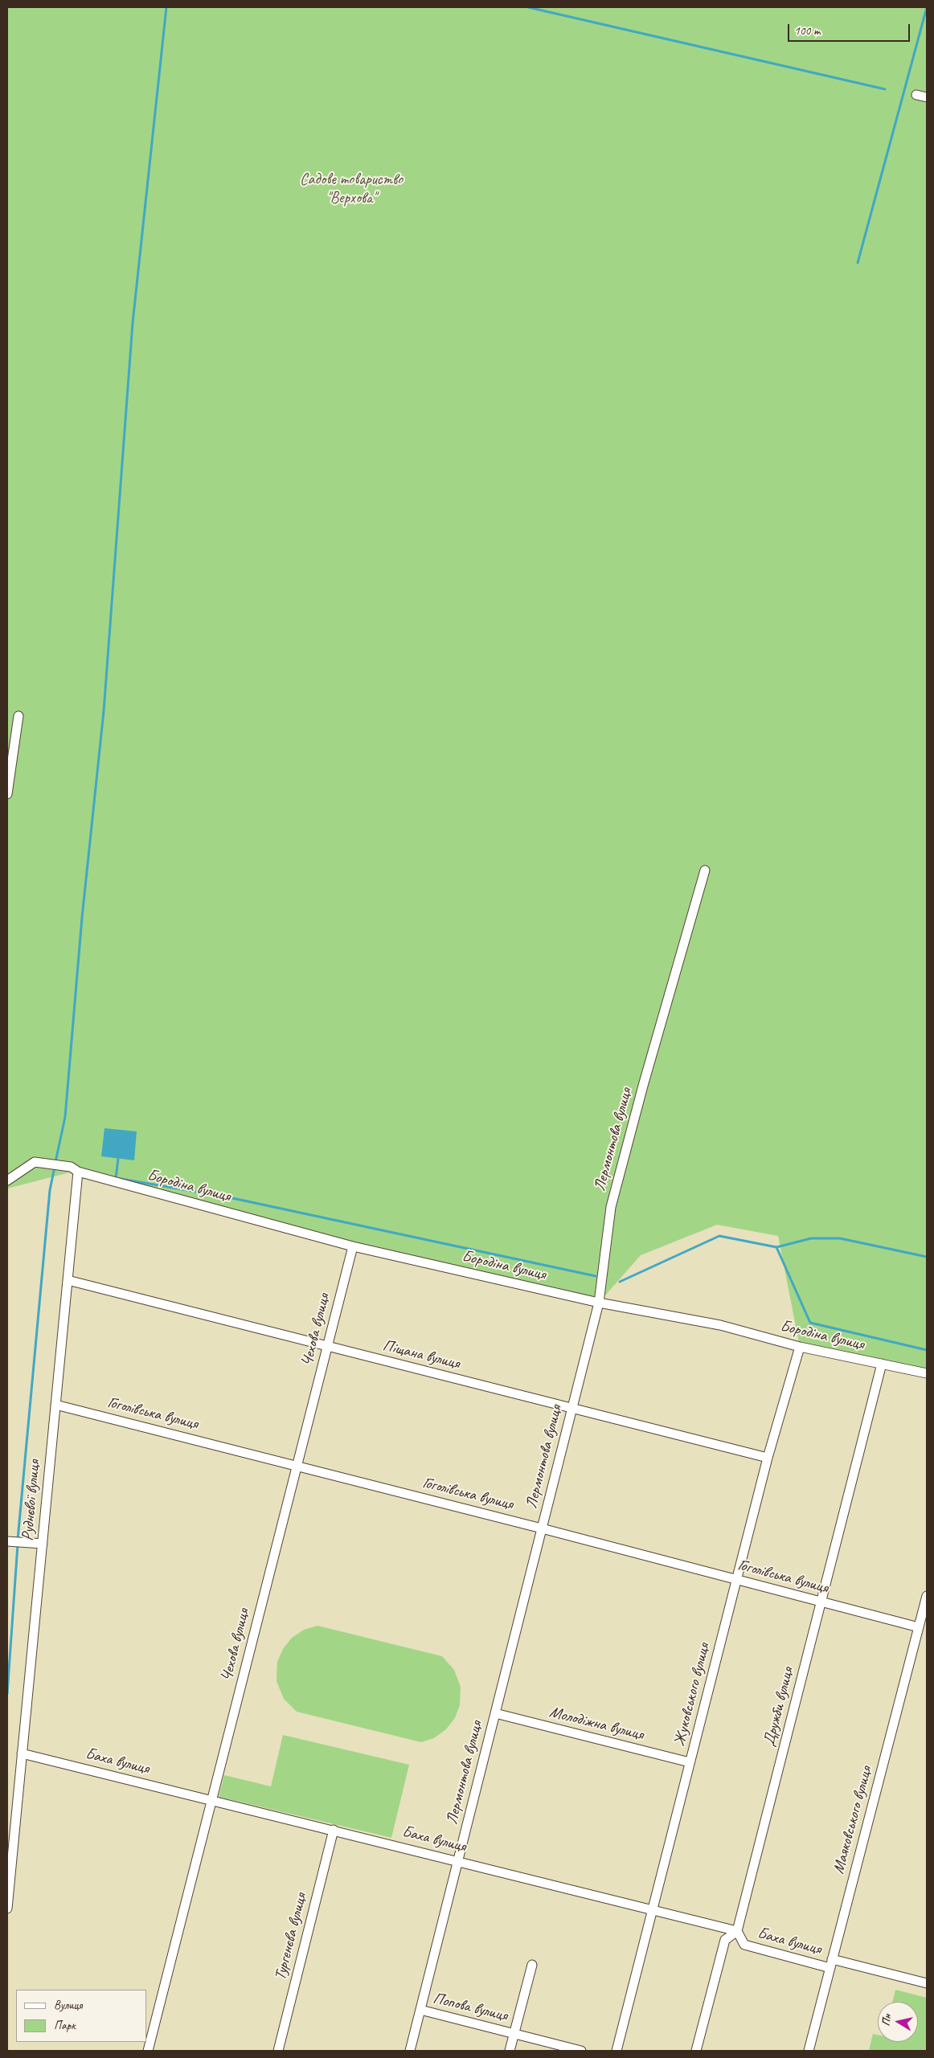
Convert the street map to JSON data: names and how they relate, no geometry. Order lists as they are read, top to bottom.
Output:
{
  "streets": {
    "street": [
      "Лермонтова вулиця",
      "Бородіна вулиця",
      "Чехова вулиця",
      "Піщана вулиця",
      "Гоголівська вулиця",
      "Руднєвої вулиця",
      "Жуковського вулиця",
      "Дружби вулиця",
      "Молодіжна вулиця",
      "Баха вулиця",
      "Маяковського вулиця",
      "Тургенєва вулиця",
      "Попова вулиця"
    ]
  },
  "crossings": [
    ["Лермонтова вулиця", "Бородіна вулиця"],
    ["Лермонтова вулиця", "Піщана вулиця"],
    ["Лермонтова вулиця", "Гоголівська вулиця"],
    ["Лермонтова вулиця", "Молодіжна вулиця"],
    ["Лермонтова вулиця", "Баха вулиця"],
    ["Лермонтова вулиця", "Попова вулиця"],
    ["Бородіна вулиця", "Чехова вулиця"],
    ["Бородіна вулиця", "Руднєвої вулиця"],
    ["Бородіна вулиця", "Жуковського вулиця"],
    ["Бородіна вулиця", "Дружби вулиця"],
    ["Чехова вулиця", "Піщана вулиця"],
    ["Чехова вулиця", "Гоголівська вулиця"],
    ["Чехова вулиця", "Баха вулиця"],
    ["Піщана вулиця", "Руднєвої вулиця"],
    ["Піщана вулиця", "Жуковського вулиця"],
    ["Гоголівська вулиця", "Руднєвої вулиця"],
    ["Гоголівська вулиця", "Жуковського вулиця"],
    ["Гоголівська вулиця", "Дружби вулиця"],
    ["Гоголівська вулиця", "Маяковського вулиця"],
    ["Руднєвої вулиця", "Баха вулиця"],
    ["Жуковського вулиця", "Молодіжна вулиця"],
    ["Жуковського вулиця", "Баха вулиця"],
    ["Дружби вулиця", "Баха вулиця"],
    ["Баха вулиця", "Маяковського вулиця"],
    ["Баха вулиця", "Тургенєва вулиця"]
  ],
  "parks": ["Садове товариство \"Верхова\""],
  "legend": ["Вулиця", "Парк"],
  "scale_bar": "100 m",
  "north": "left"
}
